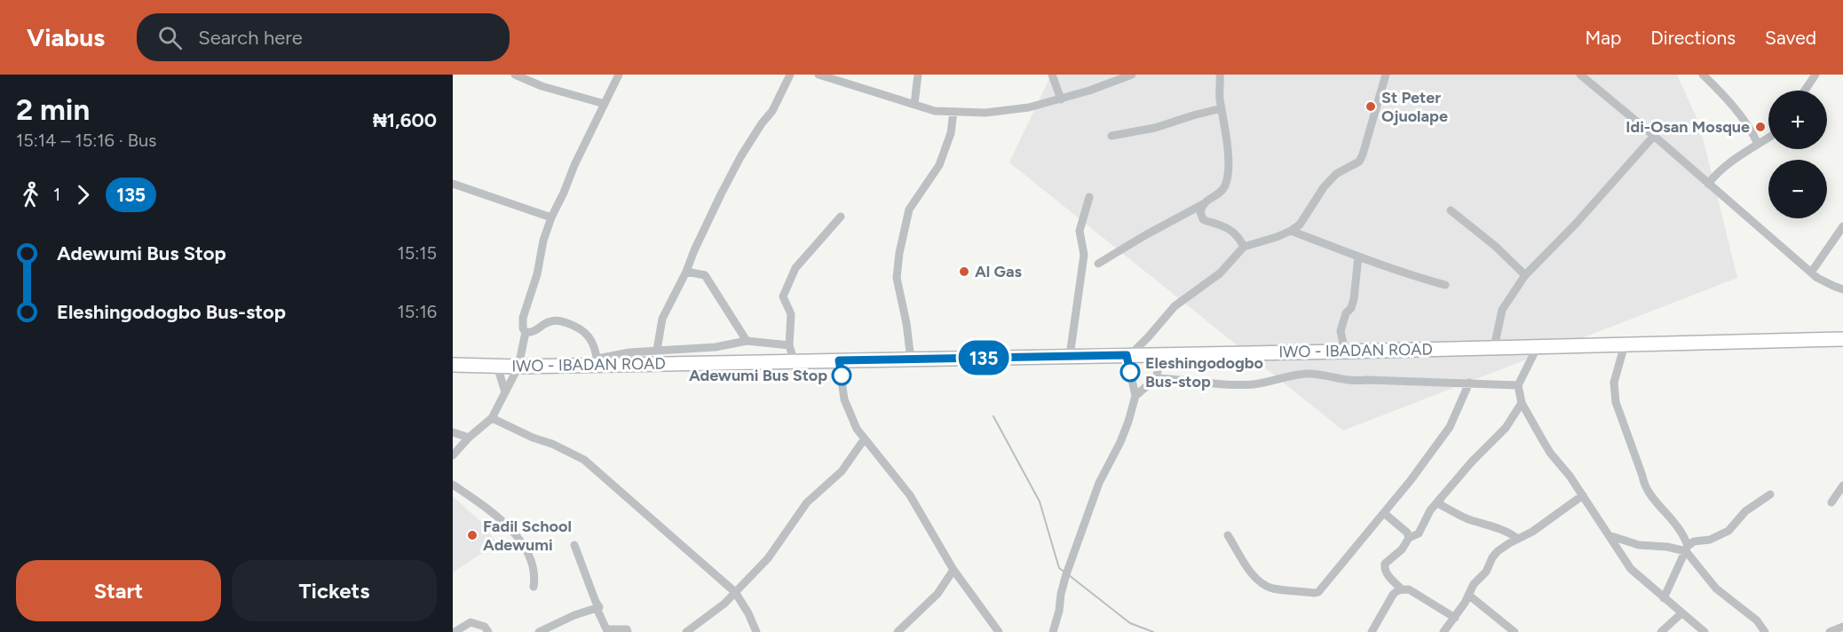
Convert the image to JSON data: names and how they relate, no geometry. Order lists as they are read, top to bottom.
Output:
{
  "streets": {
    "main road": ["IWO - IBADAN ROAD"]
  },
  "places": [
    "St Peter Ojuolape",
    "Idi-Osan Mosque",
    "Al Gas",
    "Eleshingodogbo Bus-stop",
    "Adewumi Bus Stop",
    "Fadil School Adewumi"
  ],
  "lines": ["bus line 135"],
  "page": {
    "header": "Viabus",
    "search": "Search here",
    "nav": ["Map", "Directions", "Saved"],
    "heading": ["2 min", "15:14 – 15:16 · Bus", "₦1,600"],
    "on_map": "135",
    "map_buttons": ["+", "−"],
    "legs": ["1", "135"],
    "list": [
      {
        "name": "Adewumi Bus Stop",
        "value": "15:15"
      },
      {
        "name": "Eleshingodogbo Bus-stop",
        "value": "15:16"
      }
    ],
    "buttons": ["Start", "Tickets"]
  }
}
